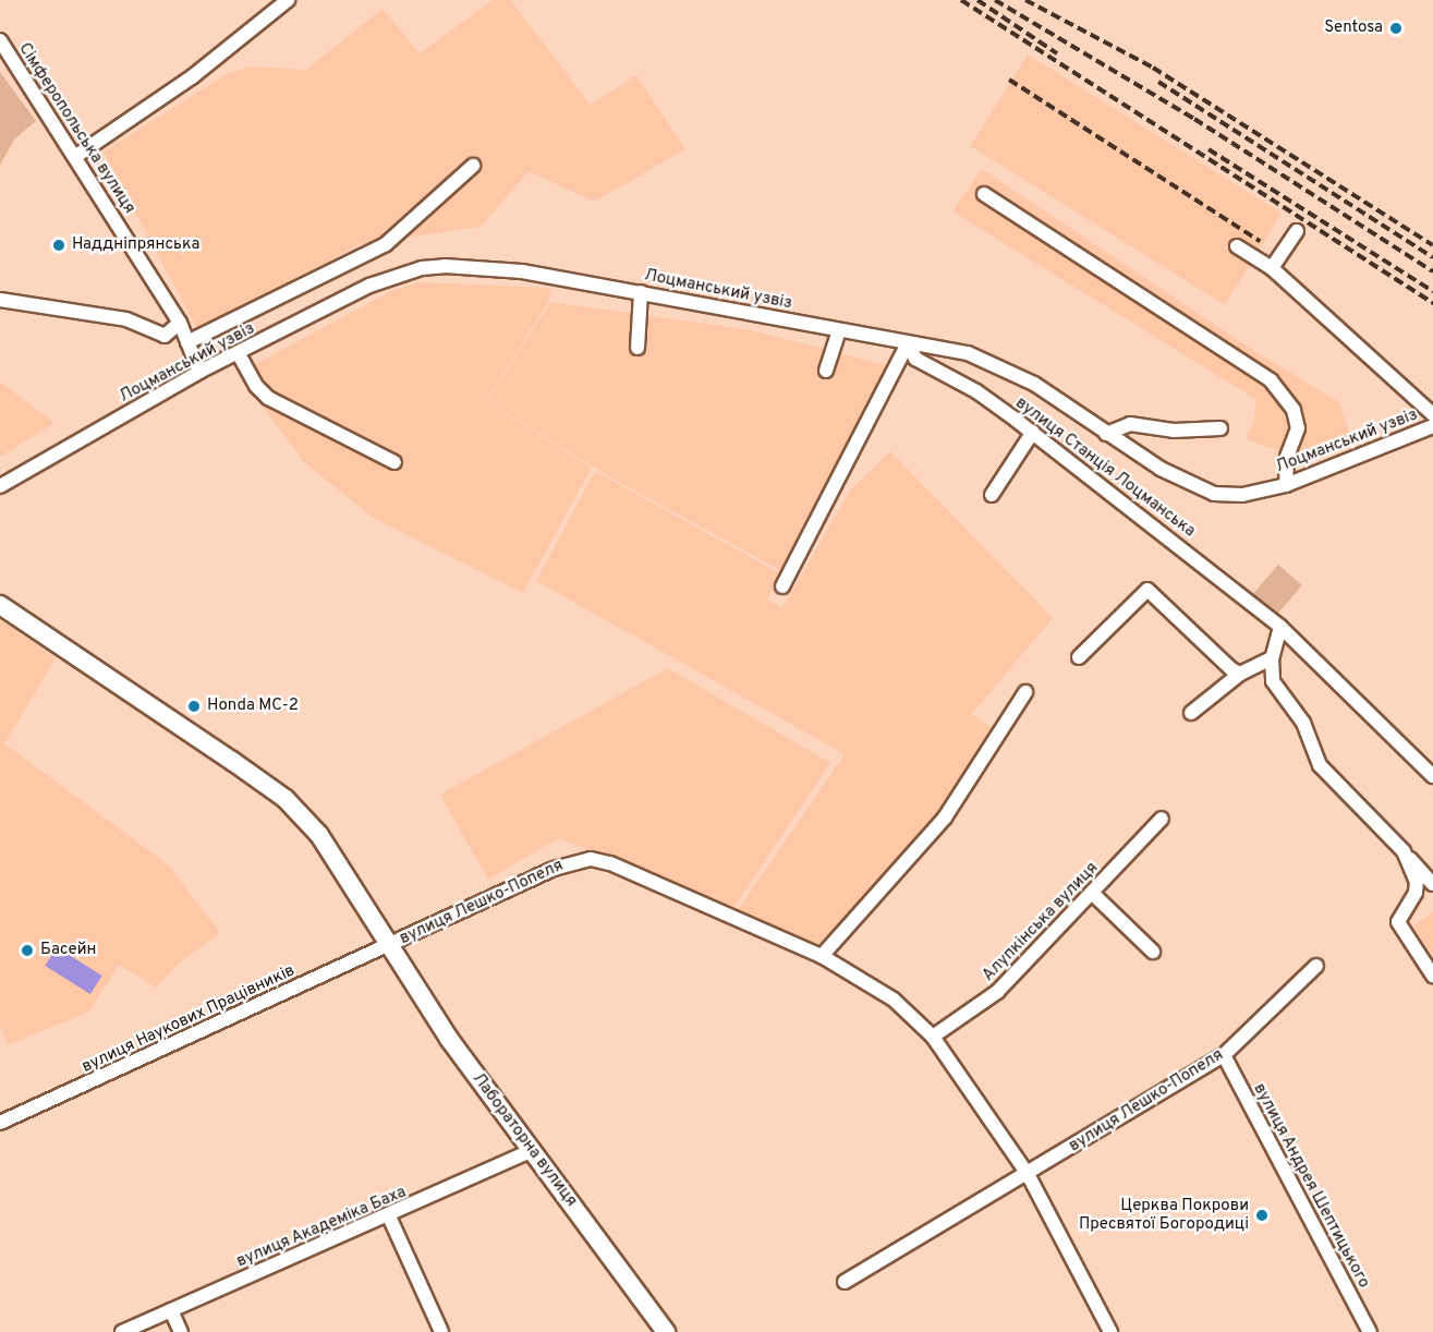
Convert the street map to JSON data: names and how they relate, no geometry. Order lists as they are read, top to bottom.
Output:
{
  "streets": {
    "main road": ["вулиця Лешко-Попеля", "Лабораторна вулиця"],
    "street": [
      "Сімферопольська вулиця",
      "Лоцманський узвіз",
      "вулиця Станція Лоцманська",
      "Алупкінська вулиця",
      "вулиця Наукових Працівників",
      "вулиця Андрея Шептицького",
      "вулиця Академіка Баха"
    ]
  },
  "crossings": [
    ["Сімферопольська вулиця", "Лоцманський узвіз"],
    ["Лоцманський узвіз", "вулиця Станція Лоцманська"],
    ["вулиця Лешко-Попеля", "Алупкінська вулиця"],
    ["вулиця Лешко-Попеля", "вулиця Наукових Працівників"],
    ["вулиця Лешко-Попеля", "Лабораторна вулиця"],
    ["вулиця Лешко-Попеля", "вулиця Андрея Шептицького"],
    ["вулиця Наукових Працівників", "Лабораторна вулиця"],
    ["Лабораторна вулиця", "вулиця Академіка Баха"]
  ],
  "places": [
    "Sentosa",
    "Наддніпрянська",
    "Honda МС-2",
    "Басейн",
    "Церква Покрови Пресвятої Богородиці"
  ]
}
